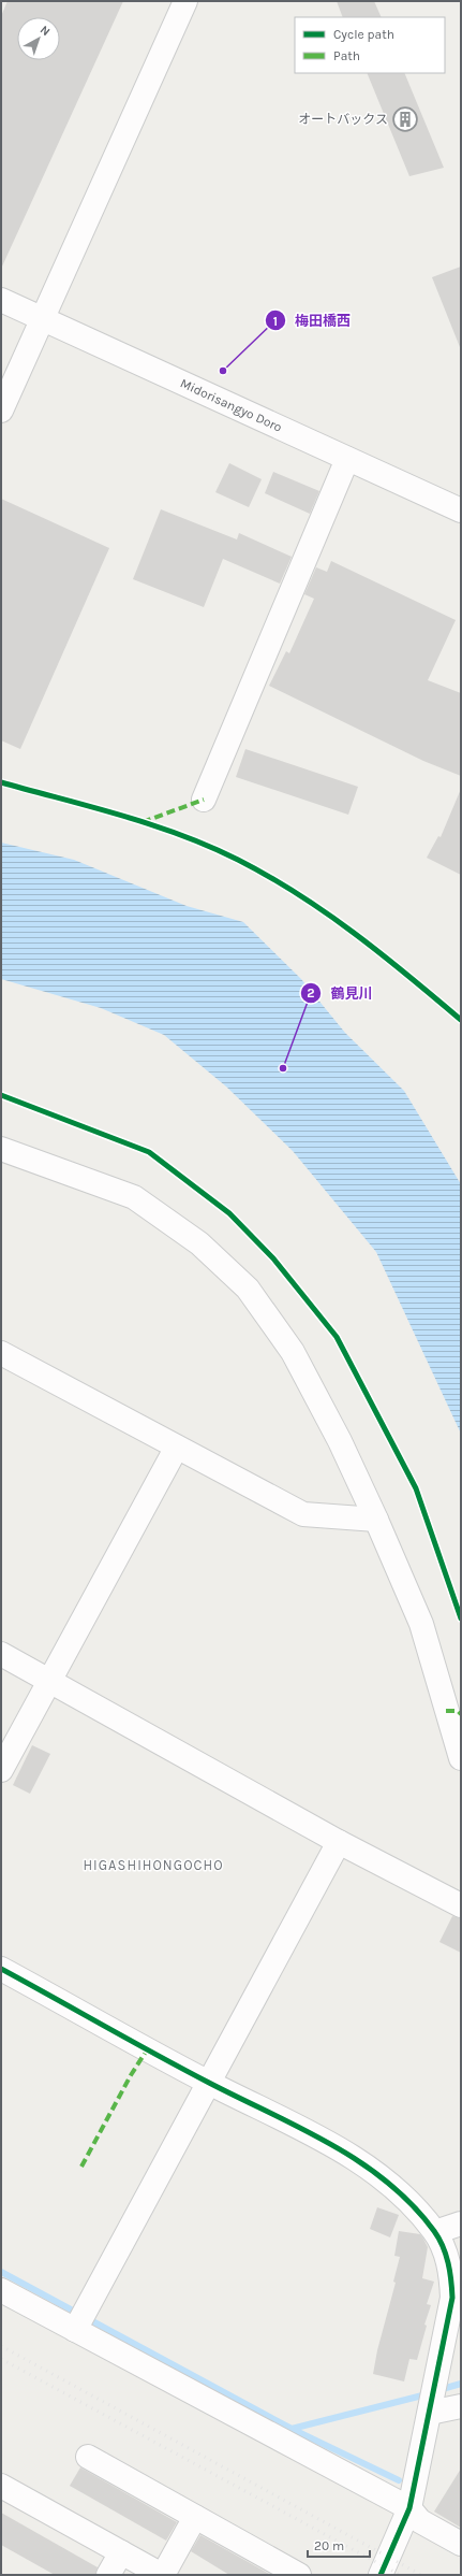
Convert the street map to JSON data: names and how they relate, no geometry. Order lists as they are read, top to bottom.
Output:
{
  "streets": {
    "street": ["Midorisangyo Doro"]
  },
  "districts": ["HIGASHIHONGOCHO"],
  "places": {
    "building": ["オートバックス"],
    "other": ["梅田橋西", "鶴見川"]
  },
  "legend": ["Cycle path", "Path"],
  "scale_bar": "20 m",
  "north": "top right"
}
